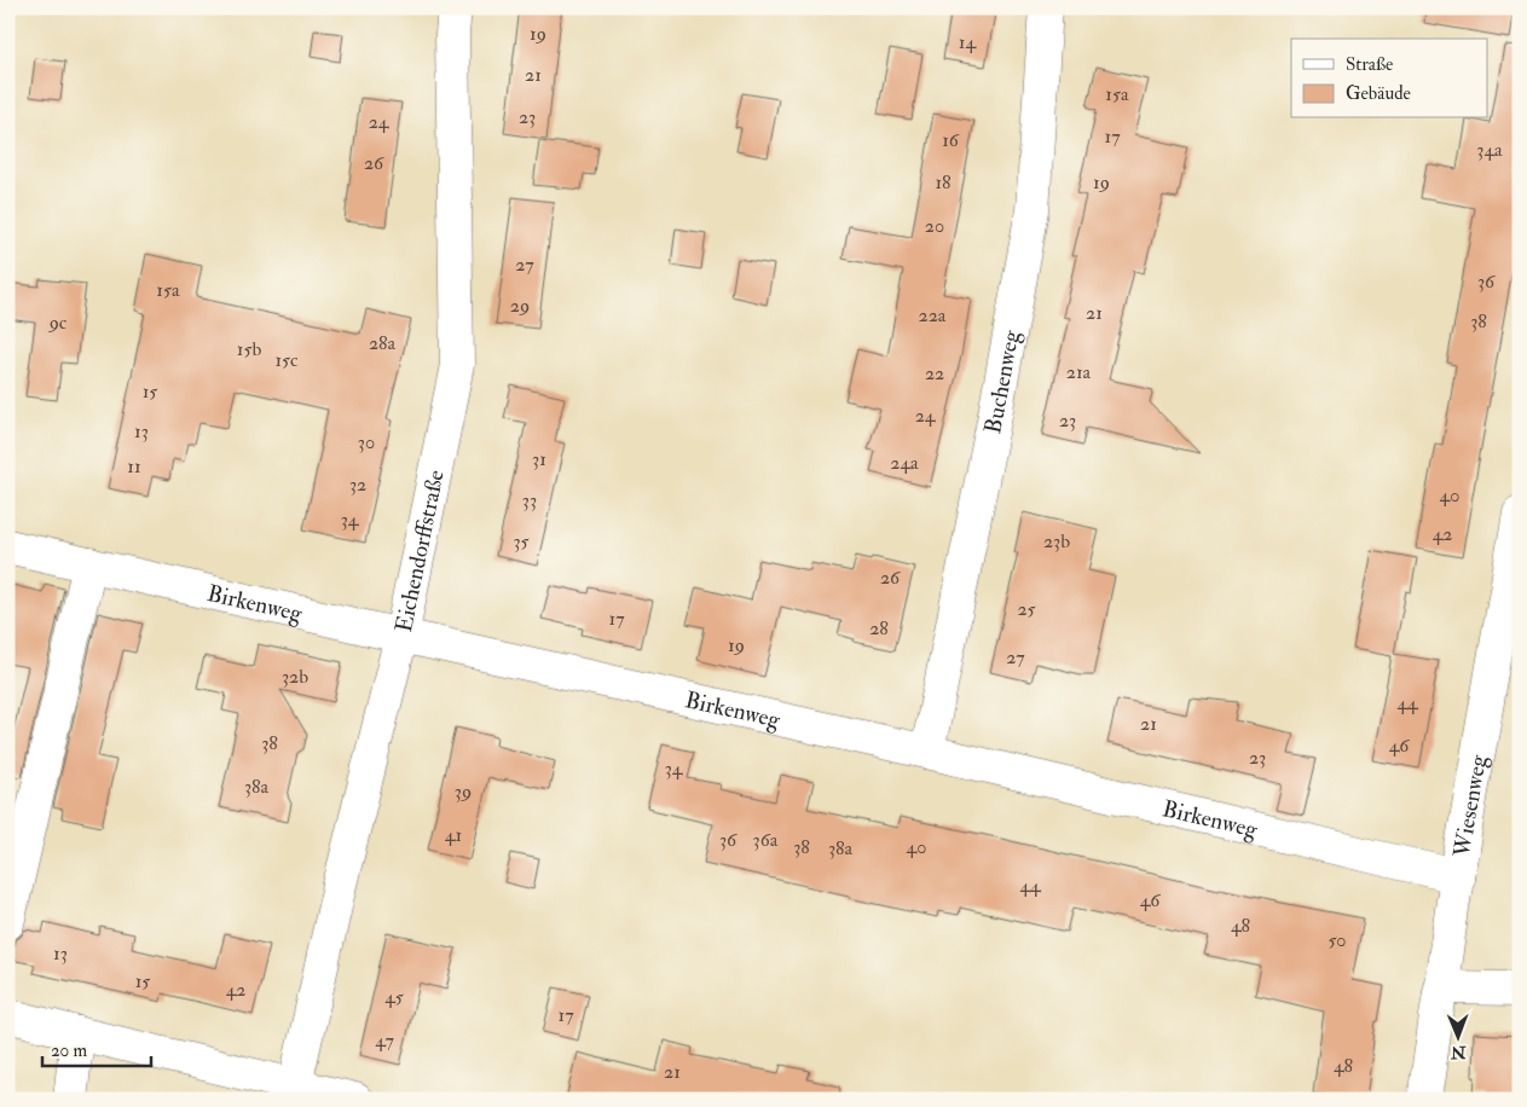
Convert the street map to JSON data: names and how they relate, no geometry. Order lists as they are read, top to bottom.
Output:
{
  "streets": {
    "street": [
      "Buchenweg",
      "Eichendorffstraße",
      "Birkenweg",
      "Wiesenweg"
    ]
  },
  "crossings": [
    ["Buchenweg", "Birkenweg"],
    ["Eichendorffstraße", "Birkenweg"],
    ["Birkenweg", "Wiesenweg"]
  ],
  "house_numbers": [
    "19",
    "14",
    "21",
    "15a",
    "23",
    "24",
    "17",
    "16",
    "34a",
    "26",
    "18",
    "19",
    "20",
    "27",
    "36",
    "15a",
    "29",
    "21",
    "22a",
    "38",
    "9c",
    "28a",
    "15b",
    "15c",
    "21a",
    "22",
    "15",
    "24",
    "23",
    "13",
    "30",
    "31",
    "24a",
    "11",
    "32",
    "40",
    "33",
    "34",
    "42",
    "35",
    "23b",
    "26",
    "25",
    "17",
    "28",
    "19",
    "27",
    "32b",
    "44",
    "21",
    "38",
    "46",
    "23",
    "34",
    "38a",
    "39",
    "41",
    "36",
    "36a",
    "38",
    "40",
    "38a",
    "44",
    "46",
    "48",
    "50",
    "13",
    "15",
    "42",
    "45",
    "17",
    "47",
    "48",
    "21"
  ],
  "legend": ["Straße", "Gebäude"],
  "scale_bar": "20 m",
  "north": "bottom"
}
